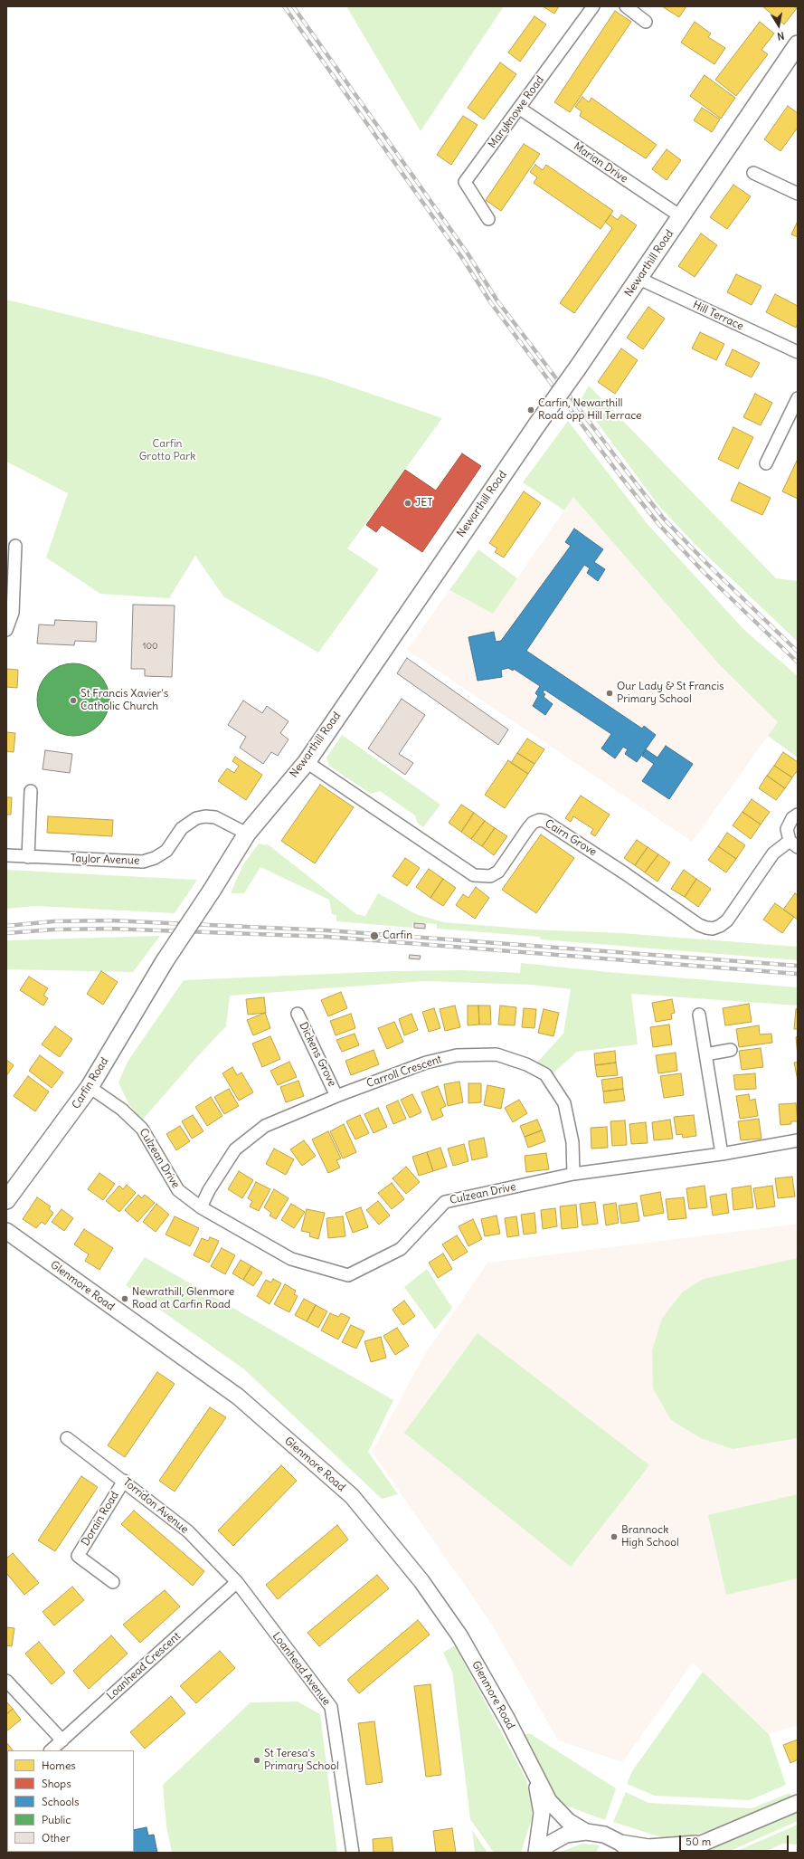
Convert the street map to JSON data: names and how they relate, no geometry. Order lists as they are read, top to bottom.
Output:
{
  "streets": {
    "main road": ["Newarthill Road", "Carfin Road"],
    "street": [
      "Maryknowe Road",
      "Marian Drive",
      "Hill Terrace",
      "Cairn Grove",
      "Taylor Avenue",
      "Dickens Grove",
      "Carroll Crescent",
      "Culzean Drive",
      "Glenmore Road",
      "Torridon Avenue",
      "Dorain Road",
      "Loanhead Crescent",
      "Loanhead Avenue"
    ]
  },
  "crossings": [
    ["Maryknowe Road", "Marian Drive"],
    ["Marian Drive", "Newarthill Road"],
    ["Newarthill Road", "Hill Terrace"],
    ["Newarthill Road", "Cairn Grove"],
    ["Newarthill Road", "Taylor Avenue"],
    ["Newarthill Road", "Carfin Road"],
    ["Dickens Grove", "Carroll Crescent"],
    ["Carroll Crescent", "Culzean Drive"],
    ["Carfin Road", "Culzean Drive"],
    ["Torridon Avenue", "Dorain Road"],
    ["Torridon Avenue", "Loanhead Crescent"],
    ["Torridon Avenue", "Loanhead Avenue"],
    ["Loanhead Crescent", "Loanhead Avenue"]
  ],
  "parks": ["Carfin Grotto Park"],
  "places": [
    "Carfin, Newarthill Road opp Hill Terrace",
    "JET",
    "Our Lady & St Francis Primary School",
    "St Francis Xavier's Catholic Church",
    "Carfin",
    "Newrathill, Glenmore Road at Carfin Road",
    "Brannock High School",
    "St Teresa's Primary School"
  ],
  "house_numbers": ["100"],
  "legend": [
    "Homes",
    "Shops",
    "Schools",
    "Public",
    "Other"
  ],
  "scale_bar": "50 m",
  "north": "bottom"
}
